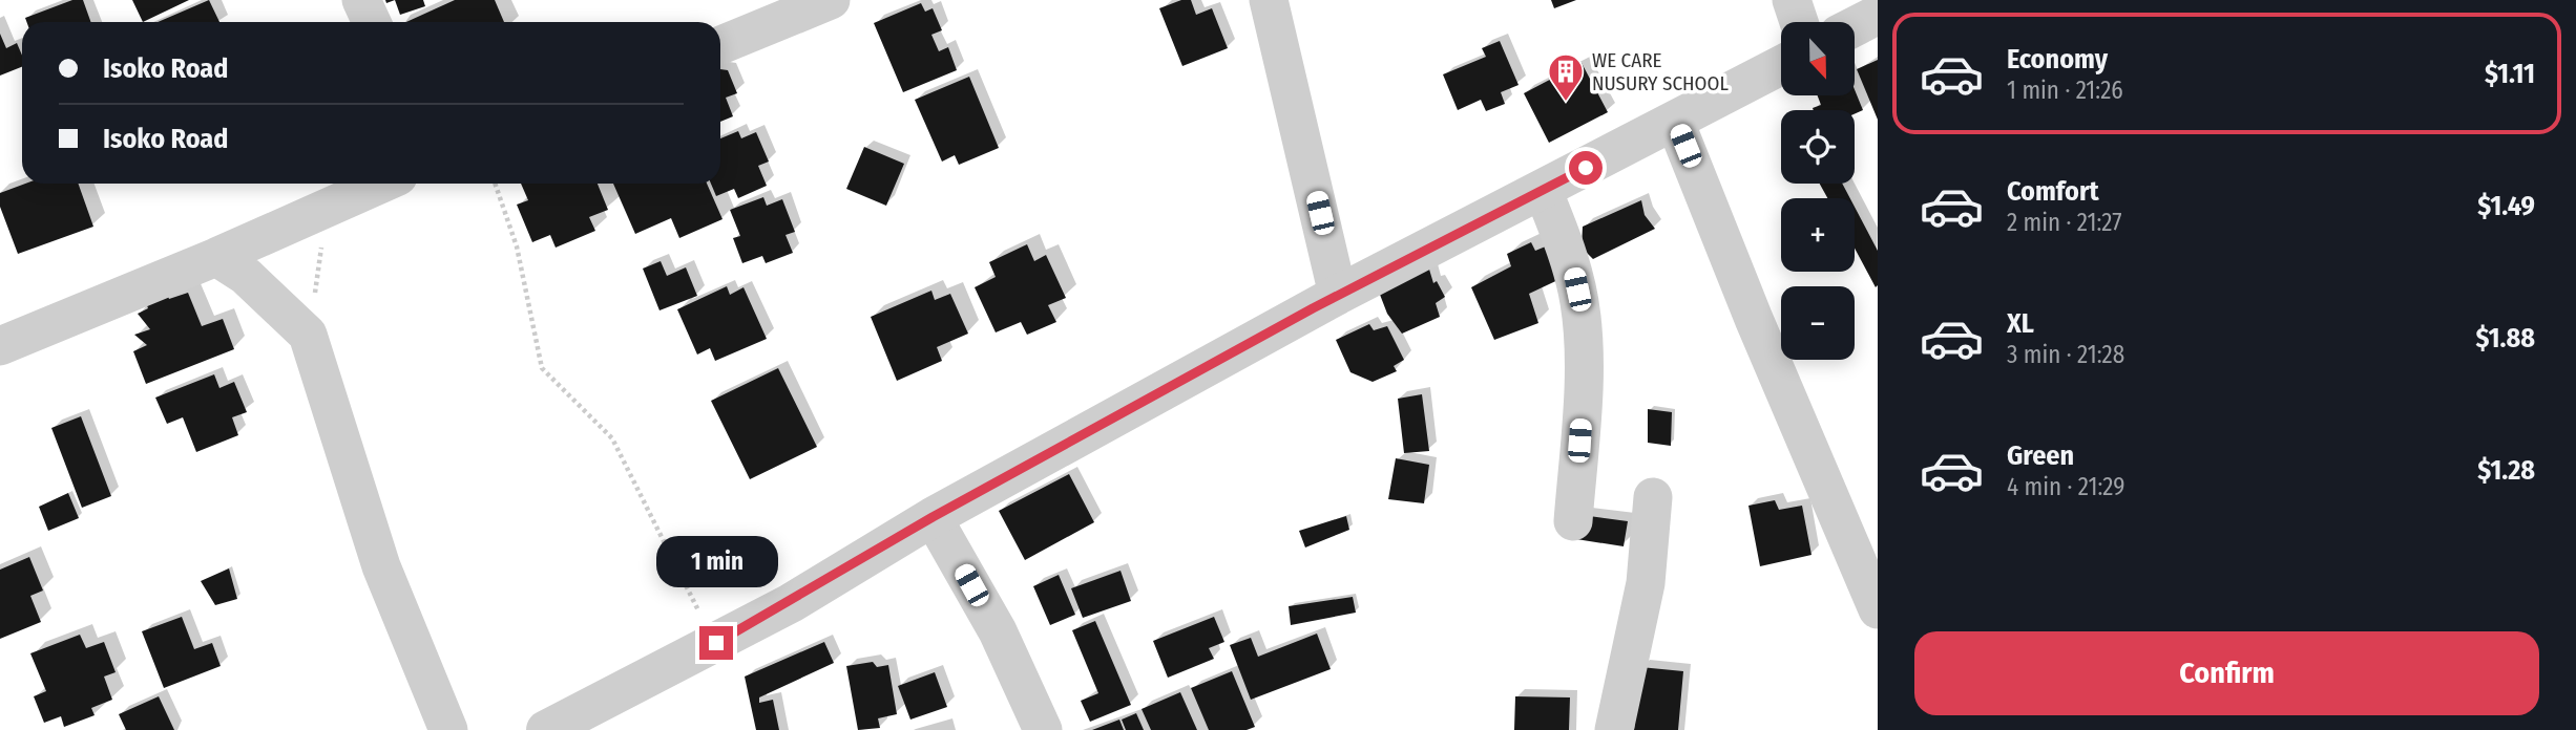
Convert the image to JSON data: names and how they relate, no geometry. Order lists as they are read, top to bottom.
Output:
{
  "places": {
    "building": ["WE CARE NUSURY SCHOOL"]
  },
  "north": "bottom",
  "page": {
    "list": [
      {
        "name": "Economy",
        "note": "1 min · 21:26",
        "value": "$1.11"
      },
      {
        "name": "Comfort",
        "note": "2 min · 21:27",
        "value": "$1.49"
      },
      {
        "name": "XL",
        "note": "3 min · 21:28",
        "value": "$1.88"
      },
      {
        "name": "Green",
        "note": "4 min · 21:29",
        "value": "$1.28"
      }
    ],
    "map_buttons": ["+", "−"],
    "banner": ["Isoko Road", "Isoko Road"],
    "bubble": "1 min",
    "buttons": "Confirm"
  }
}
